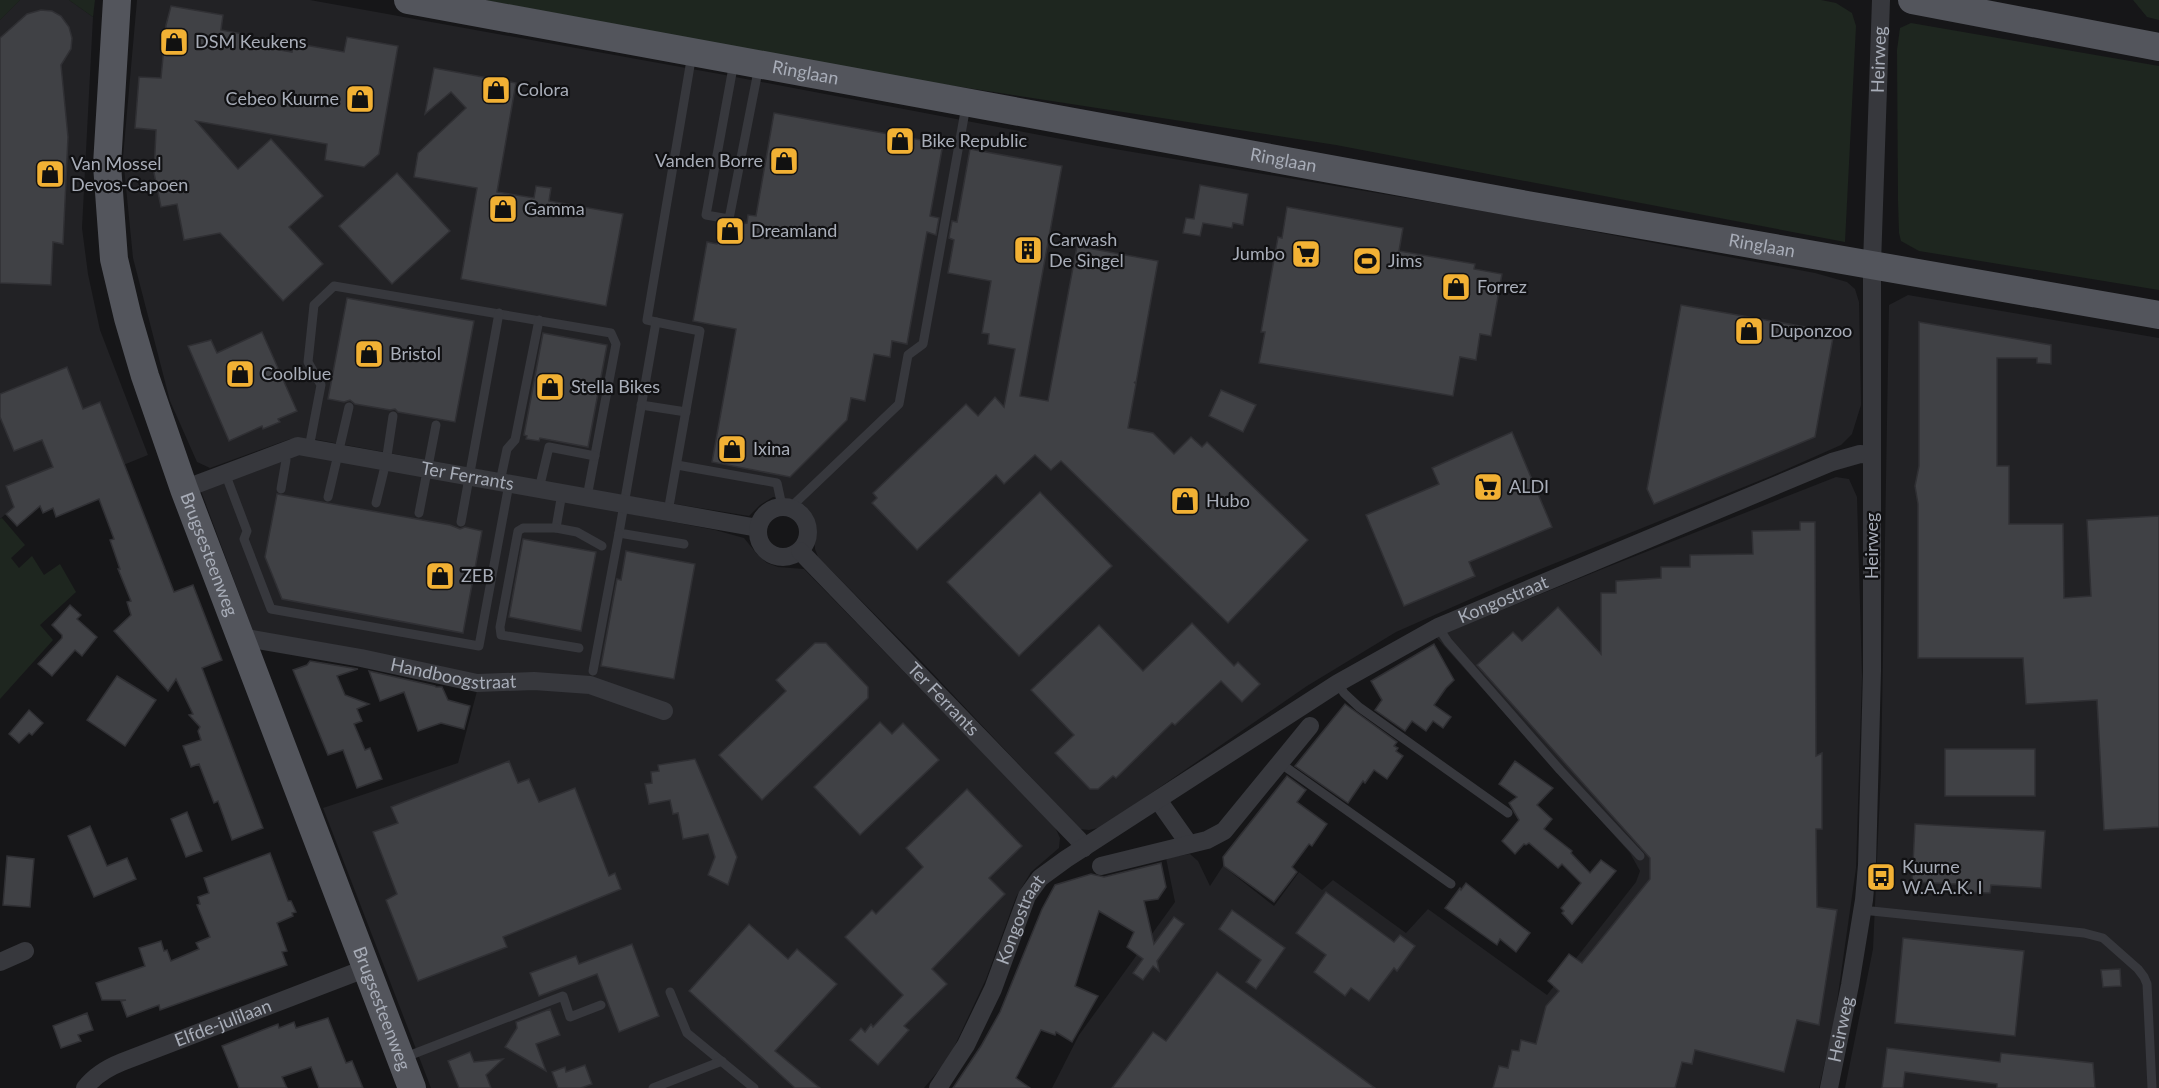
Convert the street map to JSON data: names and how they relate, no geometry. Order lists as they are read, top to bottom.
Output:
{
  "streets": {
    "main road": ["Ringlaan", "Brugsesteenweg"],
    "street": [
      "Heirweg",
      "Ter Ferrants",
      "Kongostraat",
      "Handboogstraat",
      "Elfde-julilaan"
    ]
  },
  "crossings": [
    ["Heirweg", "Ringlaan"],
    ["Heirweg", "Kongostraat"],
    ["Ter Ferrants", "Brugsesteenweg"],
    ["Ter Ferrants", "Kongostraat"],
    ["Brugsesteenweg", "Handboogstraat"],
    ["Brugsesteenweg", "Elfde-julilaan"]
  ],
  "places": {
    "shop": [
      "DSM Keukens",
      "Colora",
      "Cebeo Kuurne",
      "Bike Republic",
      "Vanden Borre",
      "Van Mossel Devos-Capoen",
      "Gamma",
      "Dreamland",
      "Forrez",
      "Duponzoo",
      "Bristol",
      "Coolblue",
      "Stella Bikes",
      "Ixina",
      "Hubo",
      "ZEB"
    ],
    "building": ["Carwash De Singel"],
    "supermarket": ["Jumbo", "ALDI"],
    "sports": ["Jims"],
    "bus stop": ["Kuurne W.A.A.K. I"]
  }
}
